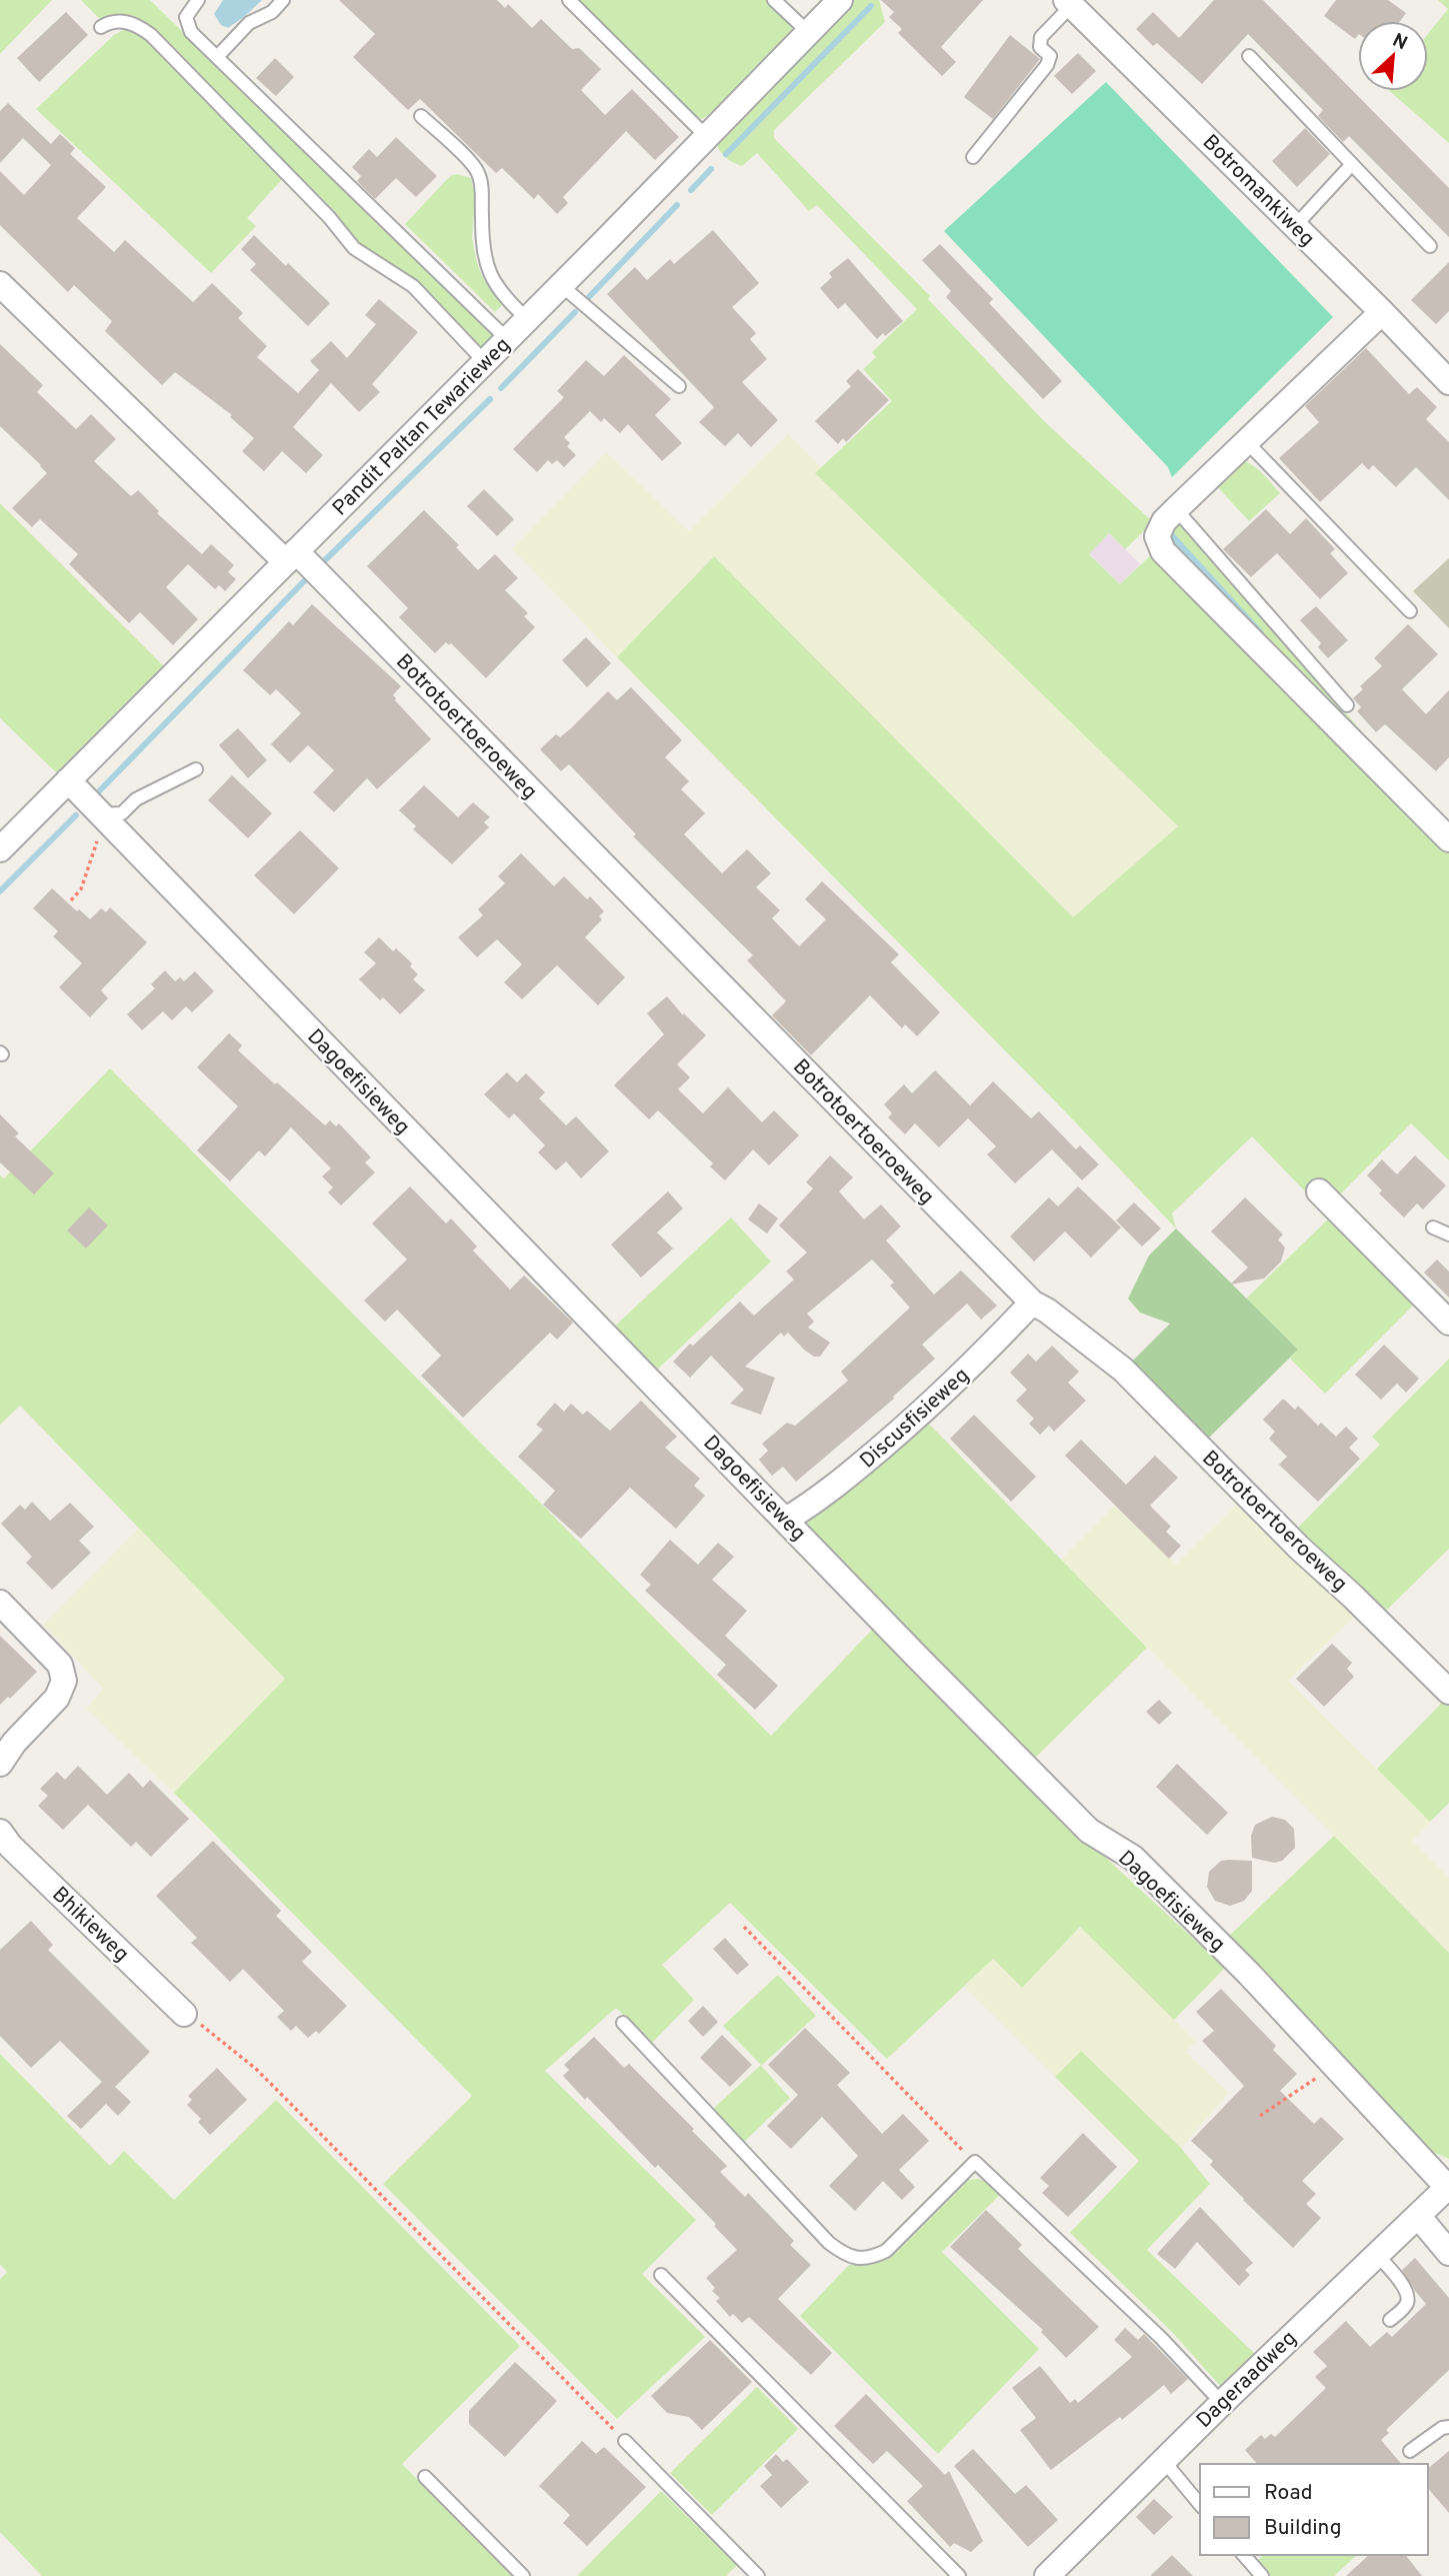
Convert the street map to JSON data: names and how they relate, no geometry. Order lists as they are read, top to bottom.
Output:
{
  "streets": {
    "street": [
      "Botromankiweg",
      "Pandit Paltan Tewarieweg",
      "Botrotoertoeroeweg",
      "Dagoefisieweg",
      "Discusfisieweg",
      "Bhikieweg",
      "Dageraadweg"
    ]
  },
  "crossings": [
    ["Pandit Paltan Tewarieweg", "Botrotoertoeroeweg"],
    ["Pandit Paltan Tewarieweg", "Dagoefisieweg"],
    ["Botrotoertoeroeweg", "Discusfisieweg"],
    ["Dagoefisieweg", "Discusfisieweg"],
    ["Dagoefisieweg", "Dageraadweg"]
  ],
  "legend": ["Road", "Building"],
  "north": "top right"
}
